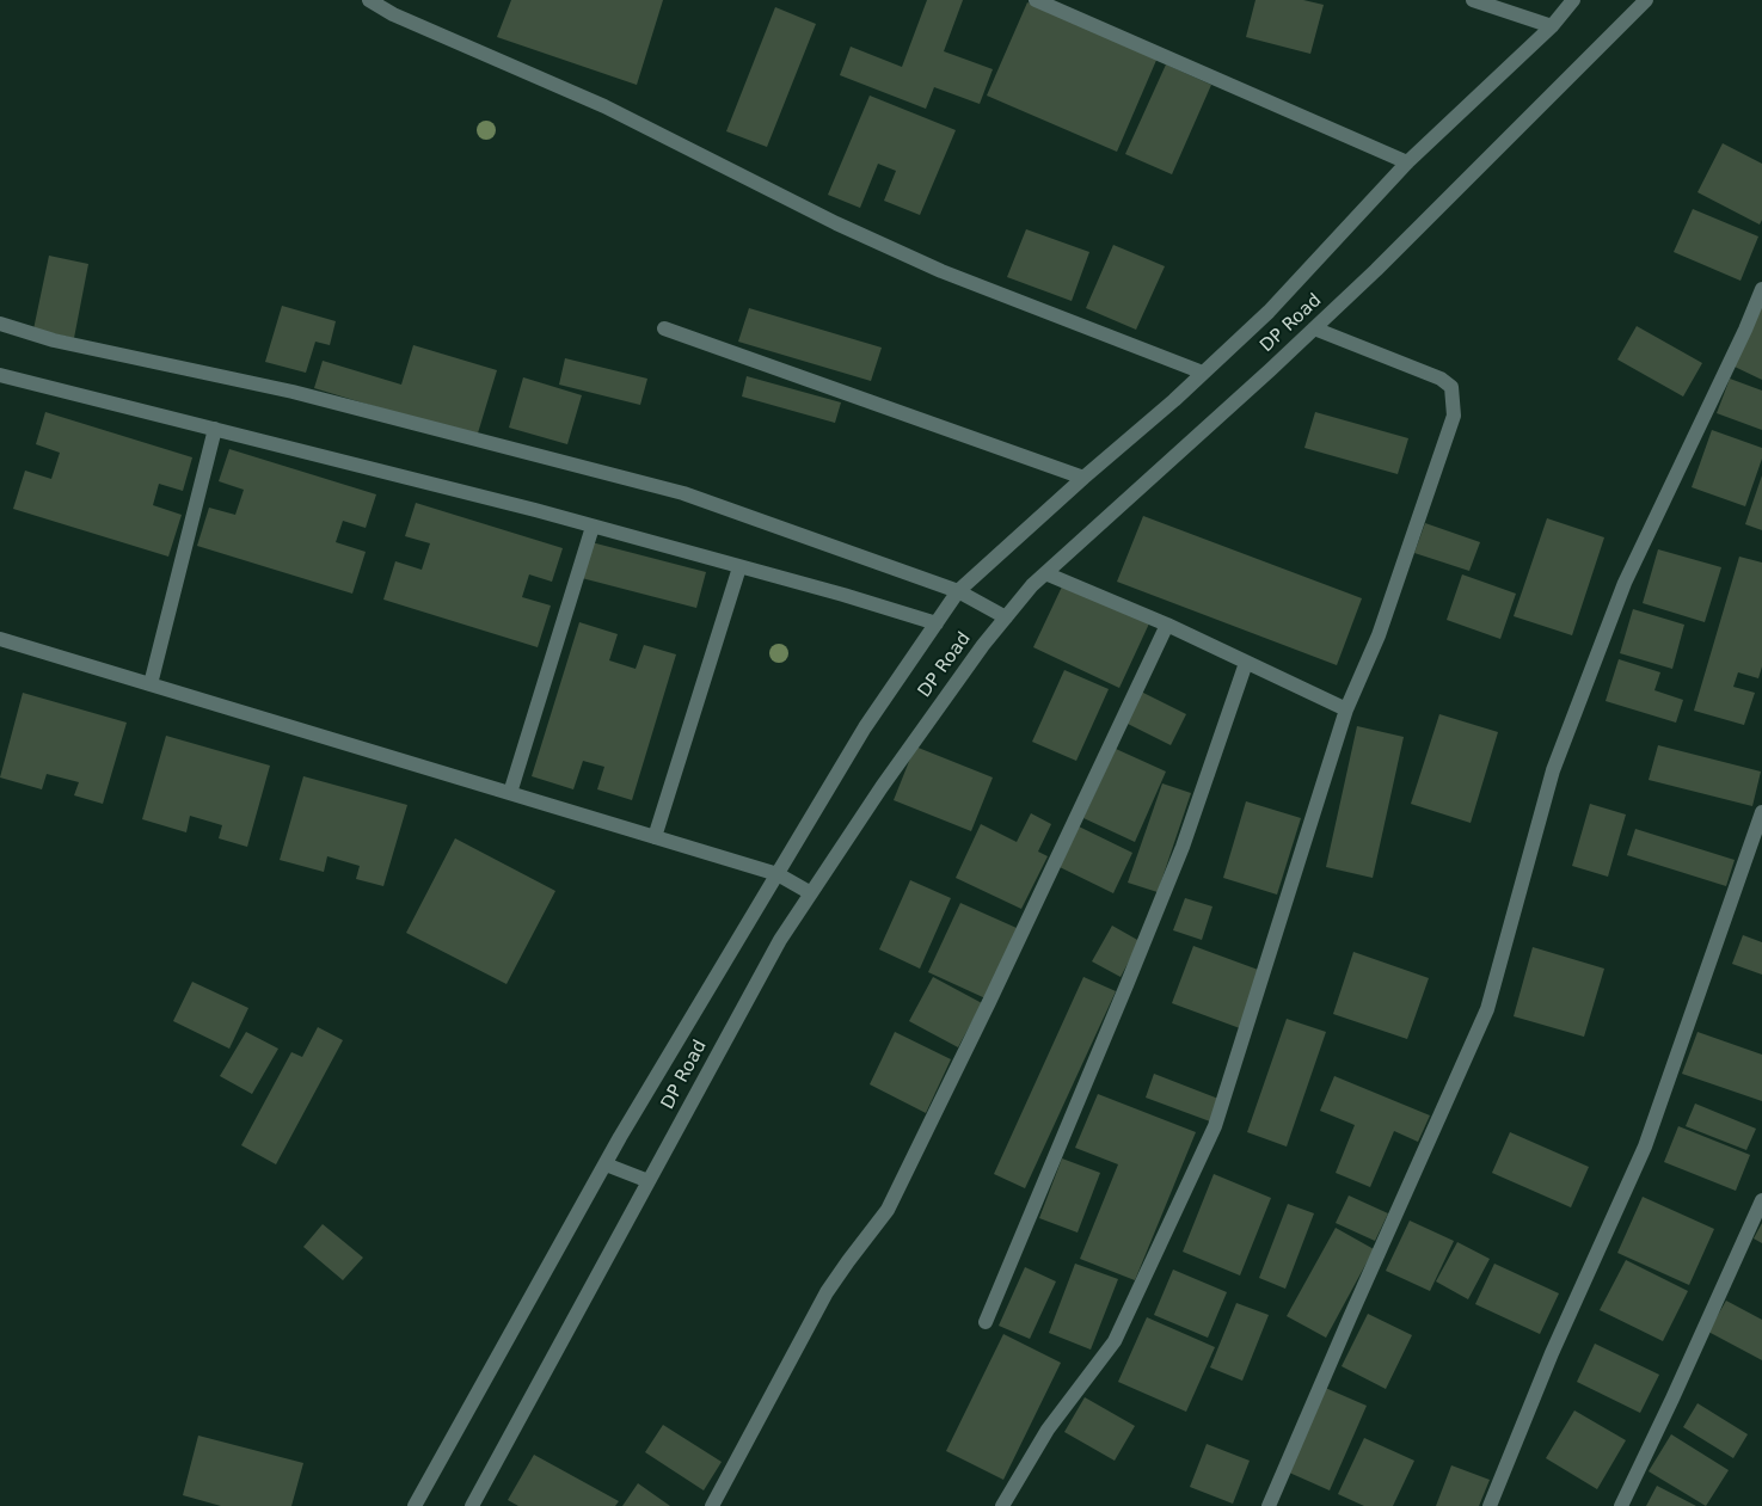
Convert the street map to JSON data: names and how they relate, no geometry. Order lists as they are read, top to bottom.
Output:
{
  "streets": {
    "street": ["DP Road"]
  }
}
